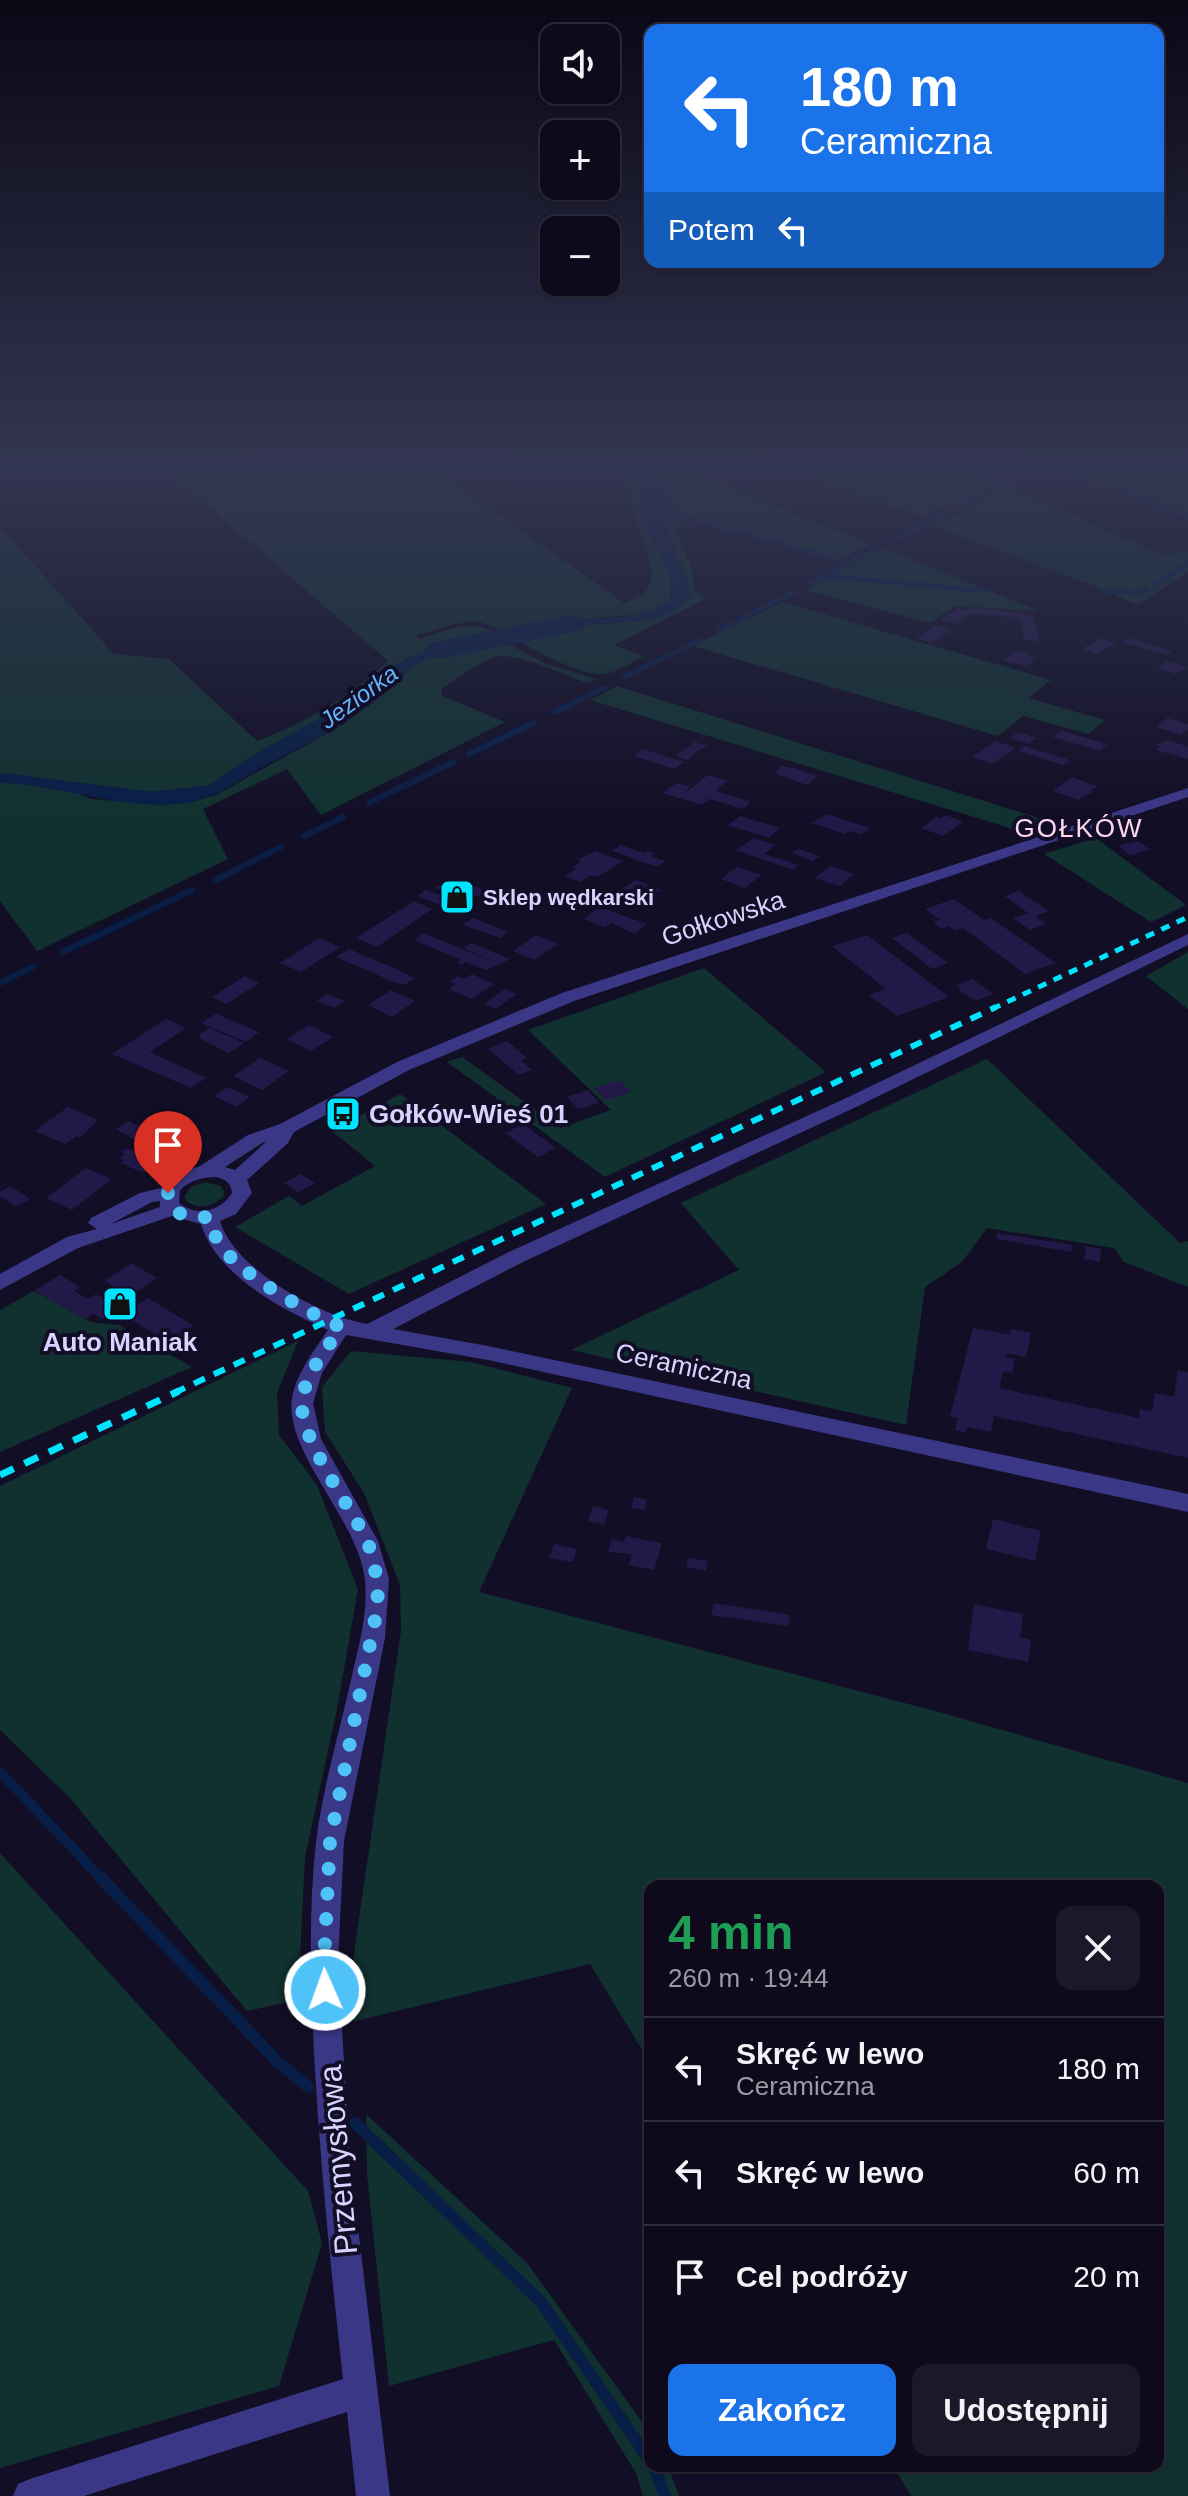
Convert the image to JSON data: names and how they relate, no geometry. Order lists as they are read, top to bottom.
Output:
{
  "streets": {
    "street": ["Gołkowska", "Ceramiczna", "Przemysłowa"]
  },
  "crossings": [
    ["Gołkowska", "Ceramiczna"],
    ["Ceramiczna", "Przemysłowa"]
  ],
  "districts": ["GOŁKÓW"],
  "water": ["Jeziorka"],
  "places": {
    "shop": ["Sklep wędkarski", "Auto Maniak"],
    "bus stop": ["Gołków-Wieś 01"]
  },
  "page": {
    "map_buttons": ["+", "−"],
    "turn": ["180 m", "Ceramiczna"],
    "then": "Potem",
    "heading": ["4 min", "260 m · 19:44"],
    "list": [
      {
        "name": "Skręć w lewo",
        "note": "Ceramiczna",
        "value": "180 m"
      },
      {
        "name": "Skręć w lewo",
        "value": "60 m"
      },
      {
        "name": "Cel podróży",
        "value": "20 m"
      }
    ],
    "buttons": ["Zakończ", "Udostępnij"]
  }
}
